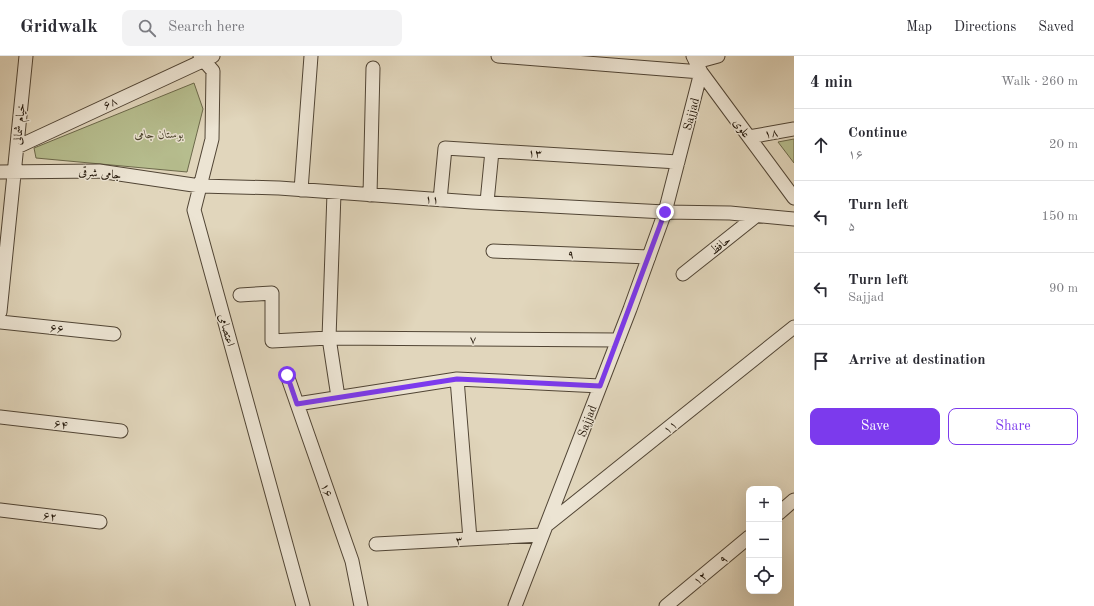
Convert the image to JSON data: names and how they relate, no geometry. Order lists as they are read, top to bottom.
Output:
{
  "streets": {
    "street": [
      "۶۸",
      "Sajjad",
      "خیام شمالی",
      "علوی",
      "۱۸",
      "۱۳",
      "جامی شرقی",
      "۱۱",
      "حافظ",
      "۹",
      "۶۶",
      "اعتصامی",
      "۷",
      "۶۴",
      "۱۶",
      "۶۲",
      "۳",
      "۱۲"
    ]
  },
  "crossings": [
    ["۶۸", "خیام شمالی"],
    ["۶۸", "اعتصامی"],
    ["Sajjad", "علوی"],
    ["Sajjad", "۱۳"],
    ["Sajjad", "۱۱"],
    ["Sajjad", "۹"],
    ["Sajjad", "۷"],
    ["Sajjad", "۳"],
    ["خیام شمالی", "جامی شرقی"],
    ["علوی", "۱۸"],
    ["۱۳", "۱۱"],
    ["جامی شرقی", "۱۱"],
    ["جامی شرقی", "اعتصامی"],
    ["۱۱", "اعتصامی"],
    ["۱۱", "۳"],
    ["۹", "۱۲"]
  ],
  "parks": ["بوستان جامی"],
  "page": {
    "header": "Gridwalk",
    "search": "Search here",
    "nav": ["Map", "Directions", "Saved"],
    "heading": ["4 min", "Walk · 260 m"],
    "list": [
      ["Continue", "۱۶", "20 m"],
      ["Turn left", "۵", "150 m"],
      ["Turn left", "Sajjad", "90 m"],
      "Arrive at destination"
    ],
    "buttons": ["Save", "Share"],
    "map_buttons": ["+", "−"]
  }
}
